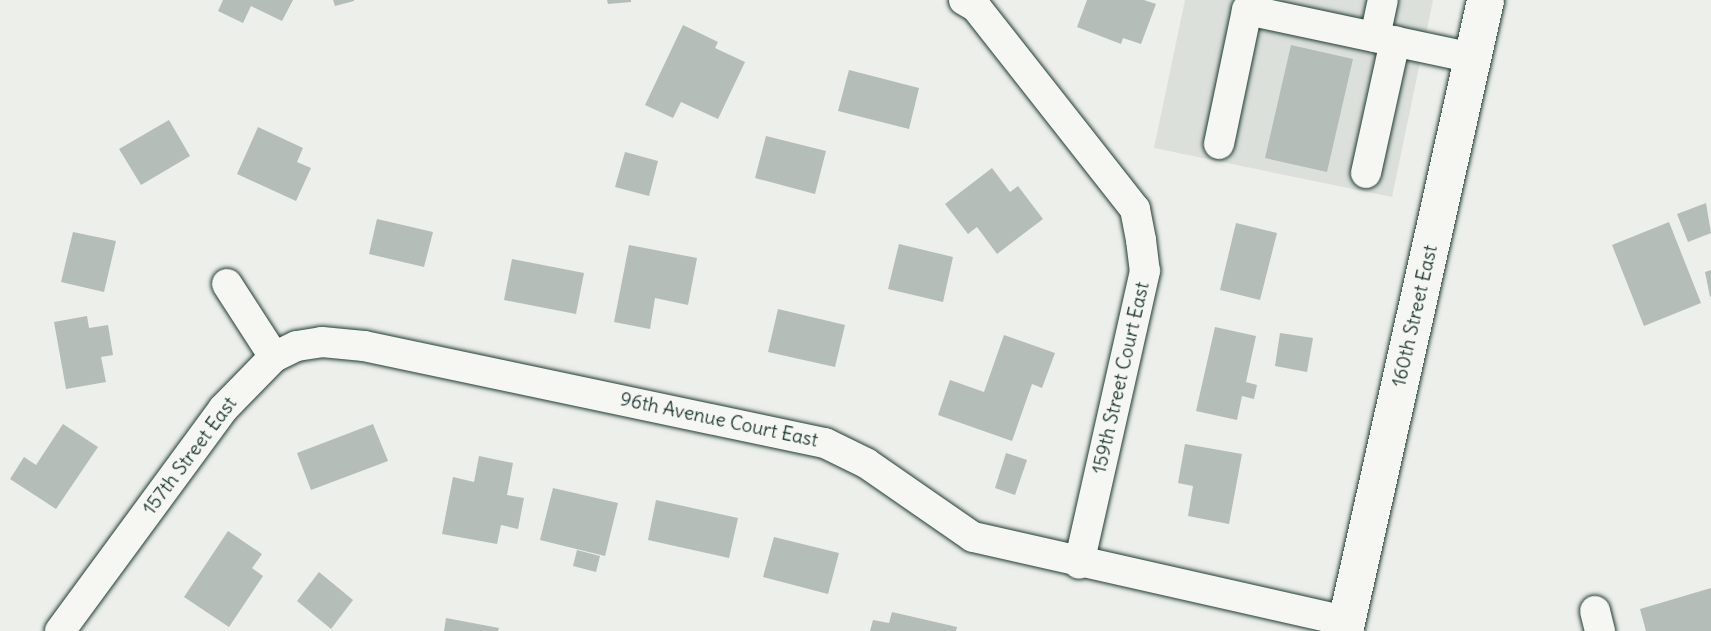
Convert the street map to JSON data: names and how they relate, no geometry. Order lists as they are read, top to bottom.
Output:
{
  "streets": {
    "main road": ["160th Street East"],
    "street": ["159th Street Court East", "96th Avenue Court East", "157th Street East"]
  },
  "crossings": [
    ["160th Street East", "96th Avenue Court East"],
    ["159th Street Court East", "96th Avenue Court East"],
    ["96th Avenue Court East", "157th Street East"]
  ]
}
